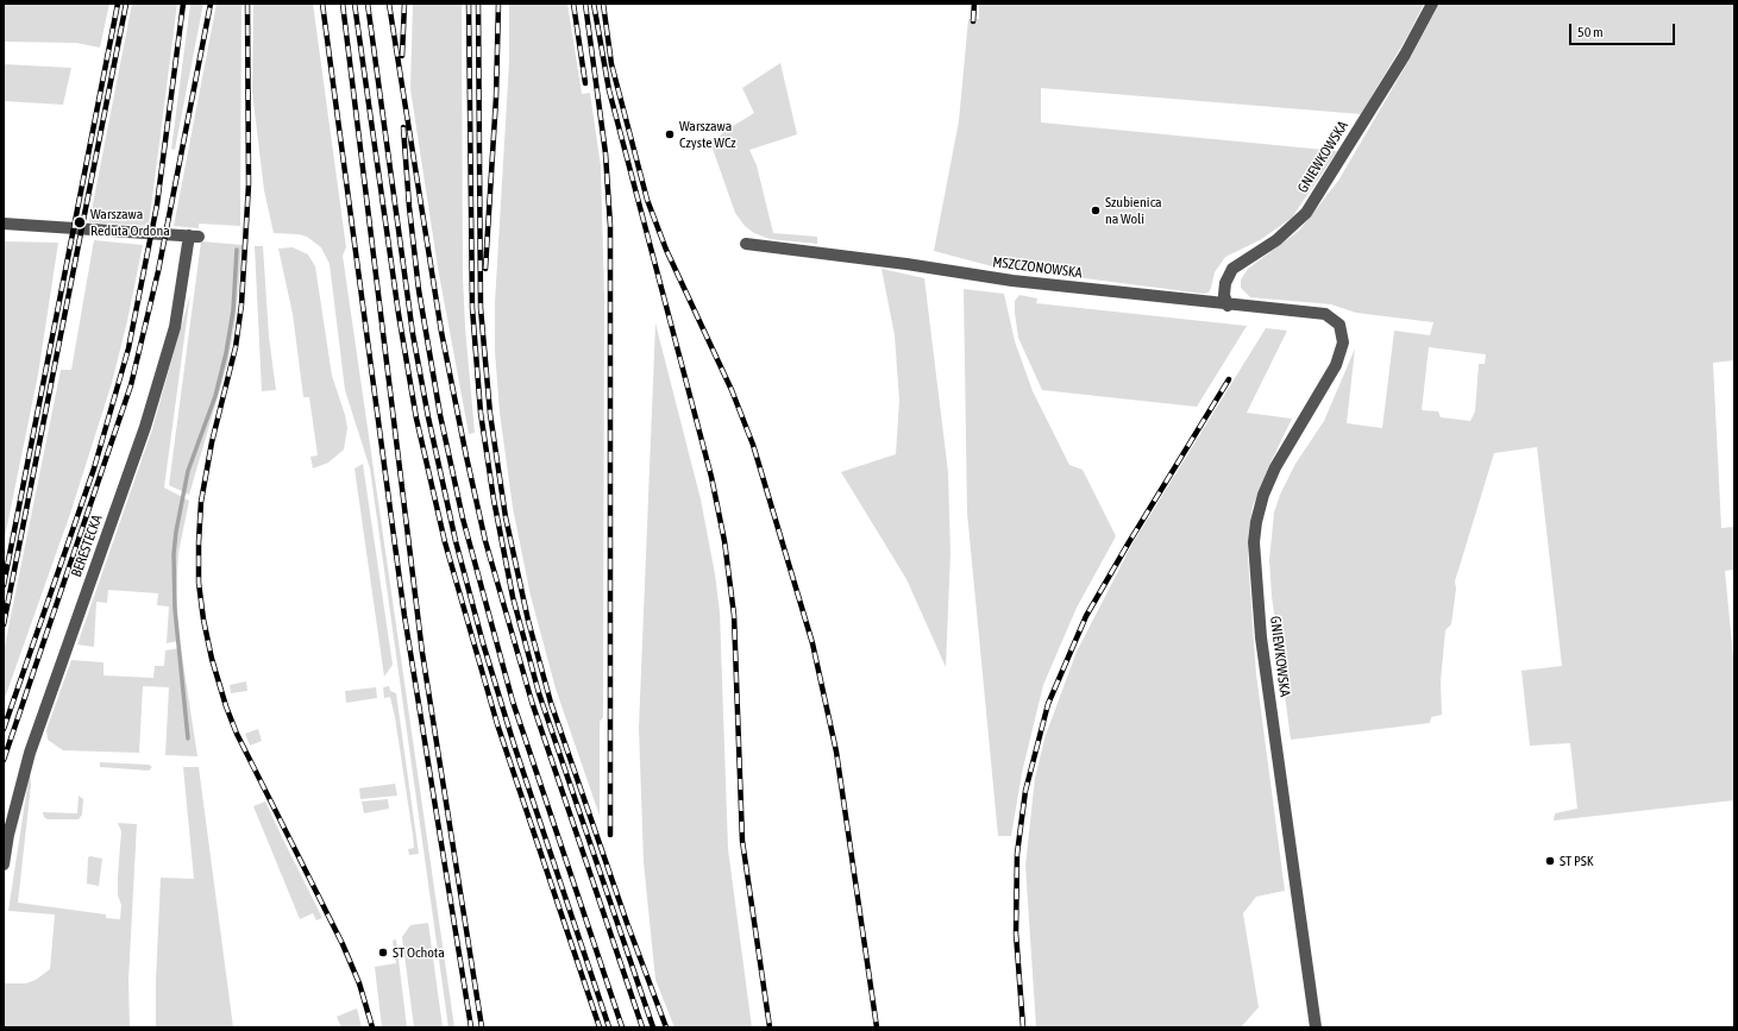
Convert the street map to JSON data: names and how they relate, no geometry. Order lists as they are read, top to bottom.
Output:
{
  "streets": {
    "street": ["GNIEWKOWSKA", "MSZCZONOWSKA", "BERESTECKA"]
  },
  "crossings": [
    ["GNIEWKOWSKA", "MSZCZONOWSKA"]
  ],
  "places": [
    "Warszawa Czyste WCz",
    "Szubienica na Woli",
    "Warszawa Reduta Ordona",
    "ST PSK",
    "ST Ochota"
  ],
  "scale_bar": "50 m"
}
